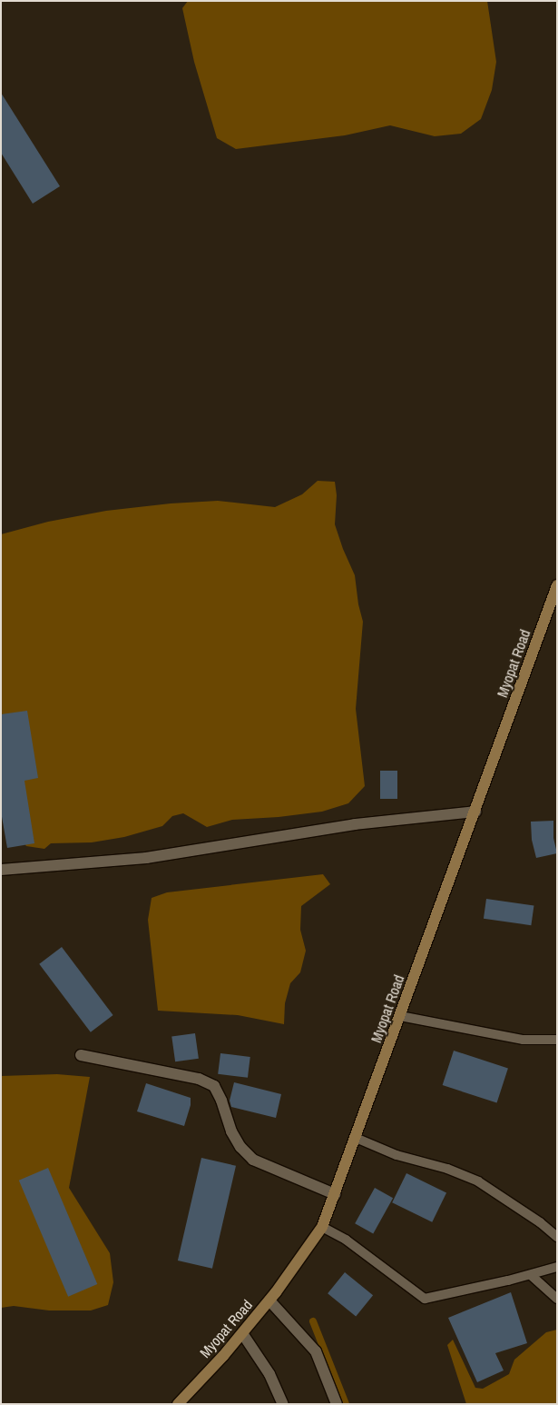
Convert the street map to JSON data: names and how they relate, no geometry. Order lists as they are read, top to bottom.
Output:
{
  "streets": {
    "main road": ["Myopat Road"]
  }
}
